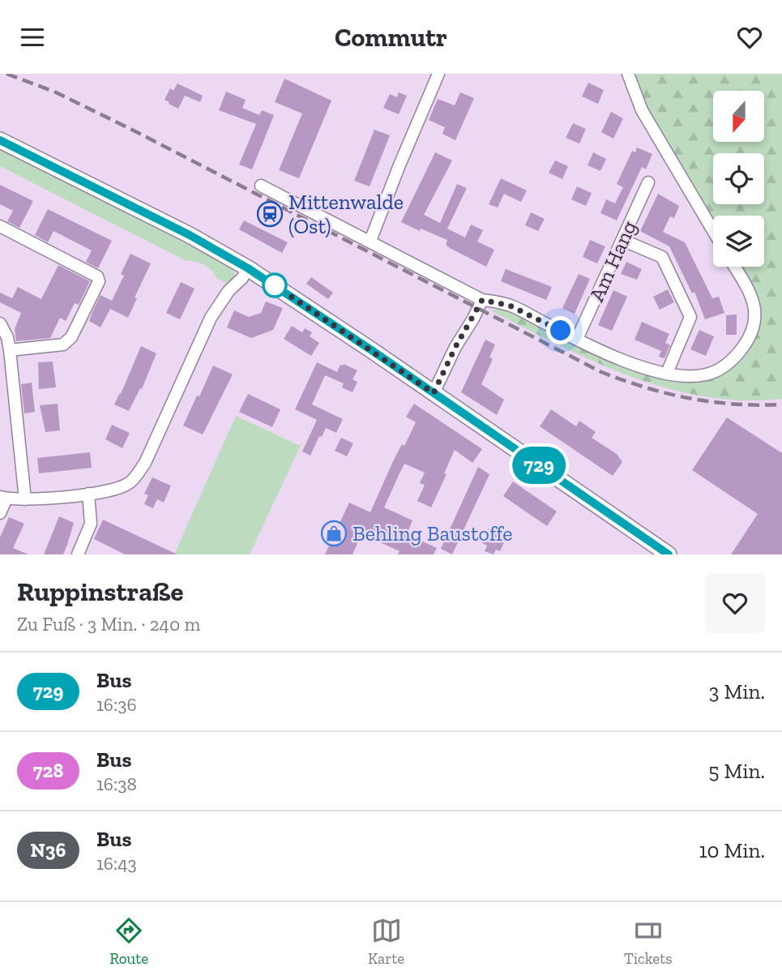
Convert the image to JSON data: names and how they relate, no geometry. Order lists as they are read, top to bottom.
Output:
{
  "streets": {
    "street": ["Am Hang"]
  },
  "places": {
    "station": ["Mittenwalde (Ost)"],
    "shop": ["Behling Baustoffe"]
  },
  "lines": ["bus line 729"],
  "north": "bottom",
  "page": {
    "header": "Commutr",
    "on_map": "729",
    "heading": ["Ruppinstraße", "Zu Fuß · 3 Min. · 240 m"],
    "list": [
      {
        "mark": "729",
        "name": "Bus",
        "note": "16:36",
        "value": "3 Min."
      },
      {
        "mark": "728",
        "name": "Bus",
        "note": "16:38",
        "value": "5 Min."
      },
      {
        "mark": "N36",
        "name": "Bus",
        "note": "16:43",
        "value": "10 Min."
      }
    ],
    "tabs": ["Route", "Karte", "Tickets"]
  }
}
